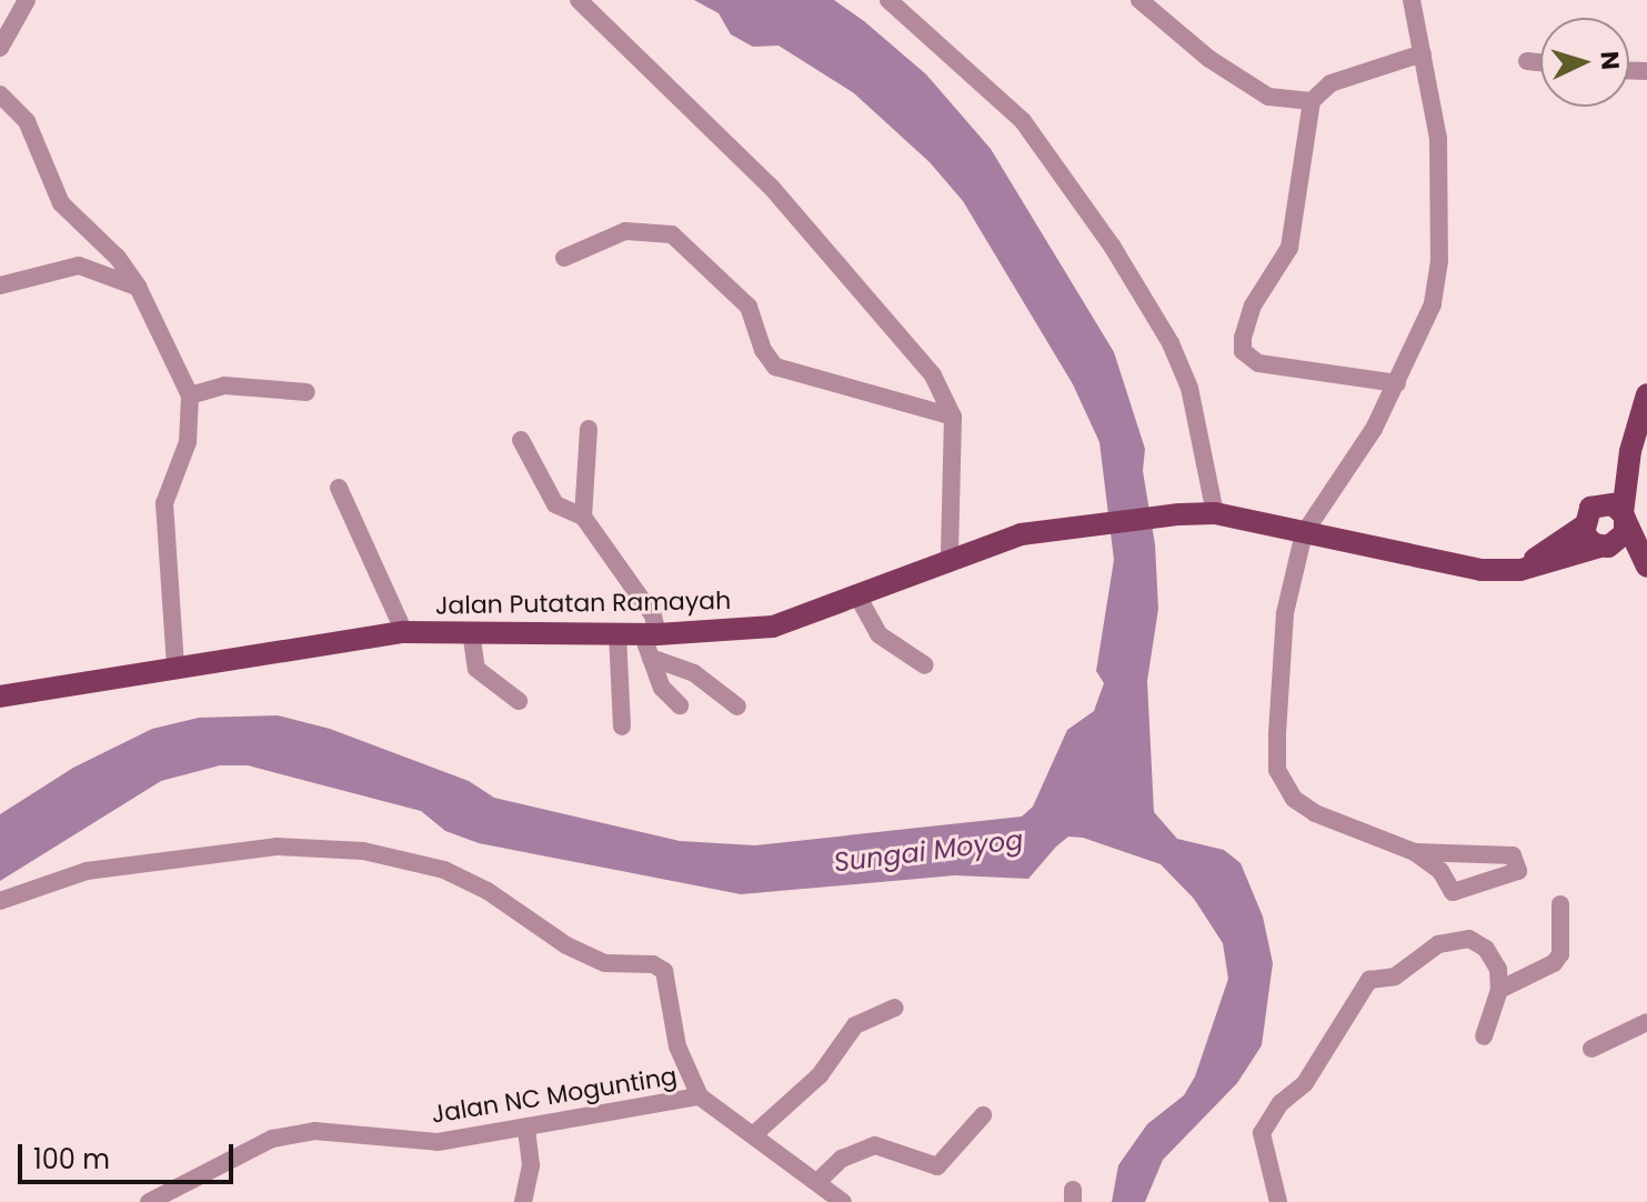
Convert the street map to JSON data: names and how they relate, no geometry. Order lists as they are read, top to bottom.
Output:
{
  "streets": {
    "main road": ["Jalan Putatan Ramayah"],
    "street": ["Jalan NC Mogunting"]
  },
  "water": ["Sungai Moyog"],
  "scale_bar": "100 m",
  "north": "right"
}
